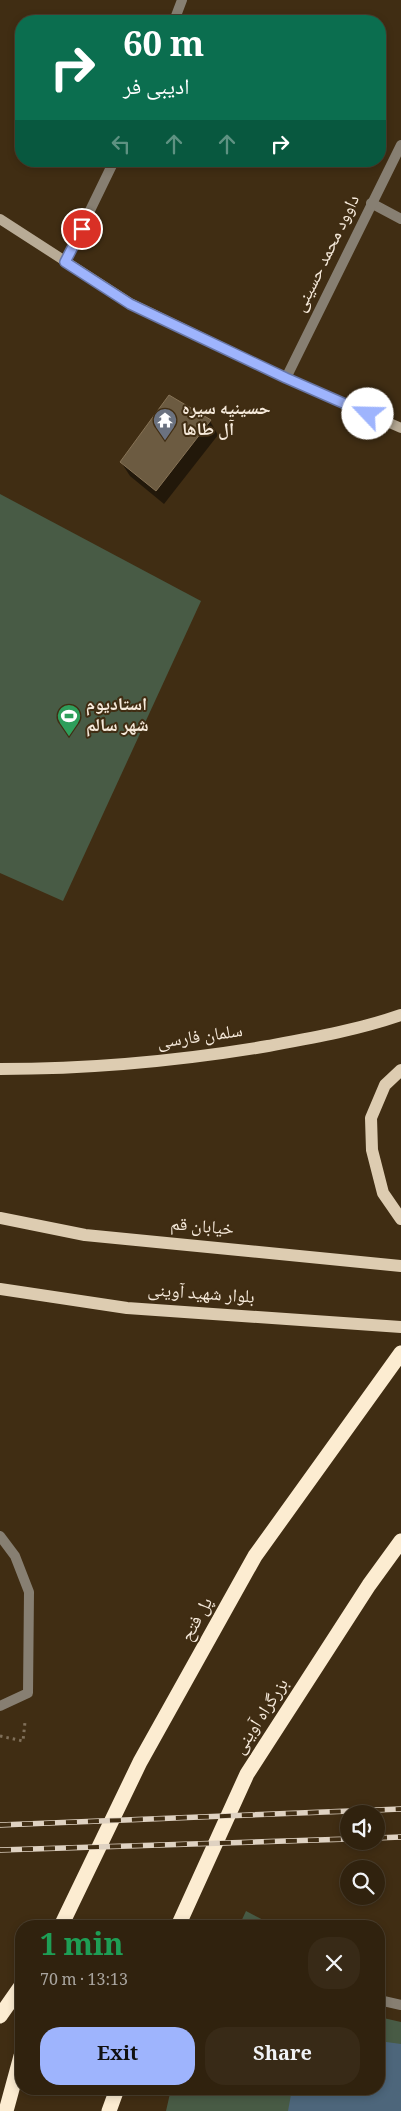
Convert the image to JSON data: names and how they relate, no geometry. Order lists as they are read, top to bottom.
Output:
{
  "streets": {
    "highway": ["پل فتح", "بزرگراه آوینی"],
    "main road": ["سلمان فارسی", "خیابان قم", "بلوار شهید آوینی"],
    "street": ["داوود محمد حسینی"]
  },
  "places": {
    "temple": ["حسینیه سیره آل طاها"],
    "sports": ["استادیوم شهر سالم"]
  },
  "page": {
    "turn": ["60 m", "ادیبی فر"],
    "heading": ["1 min", "70 m · 13:13"],
    "buttons": ["Exit", "Share"]
  }
}
